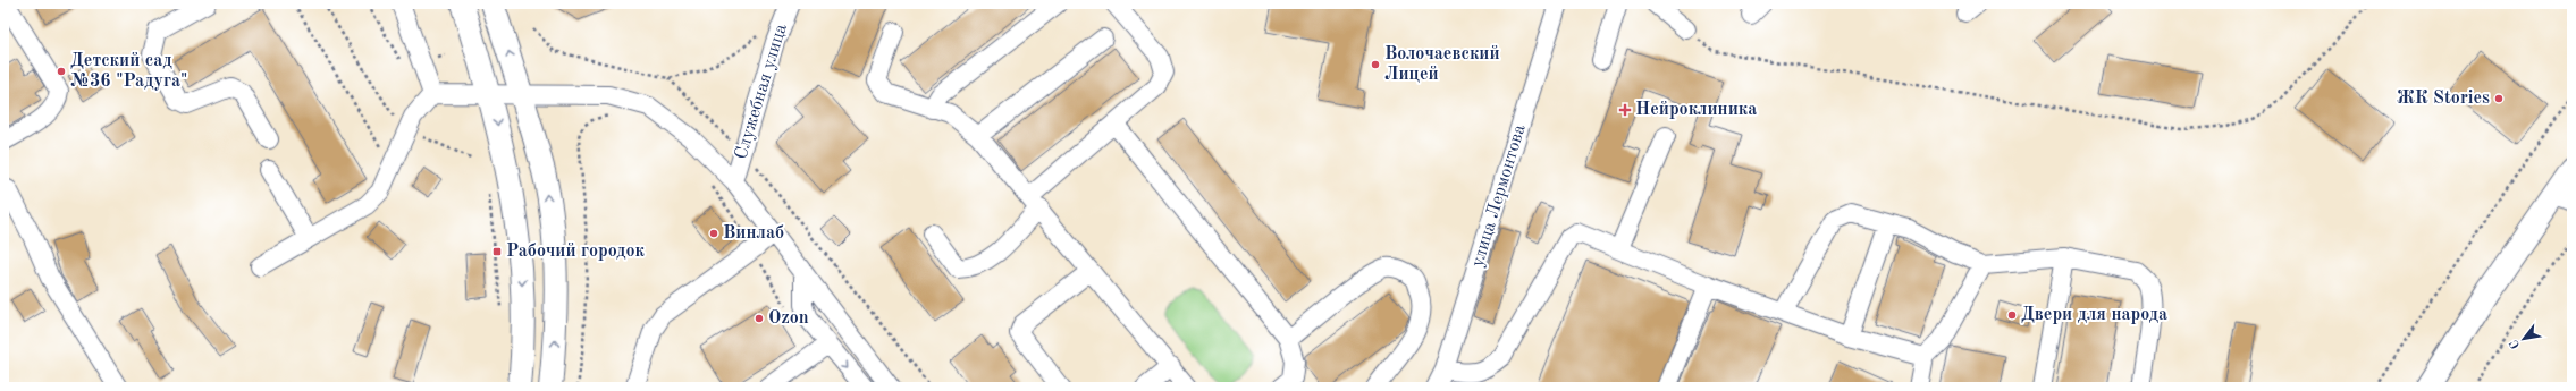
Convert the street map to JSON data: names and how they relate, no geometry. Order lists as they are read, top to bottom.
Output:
{
  "streets": {
    "street": ["Служебная улица", "улица Лермонтова"]
  },
  "places": {
    "other": [
      "Волочаевский Лицей",
      "Детский сад №36 \"Радуга\"",
      "ЖК Stories",
      "Винлаб",
      "Двери для народа",
      "Ozon"
    ],
    "health": ["Нейроклиника"],
    "transit": ["Рабочий городок"]
  },
  "north": "bottom left"
}
